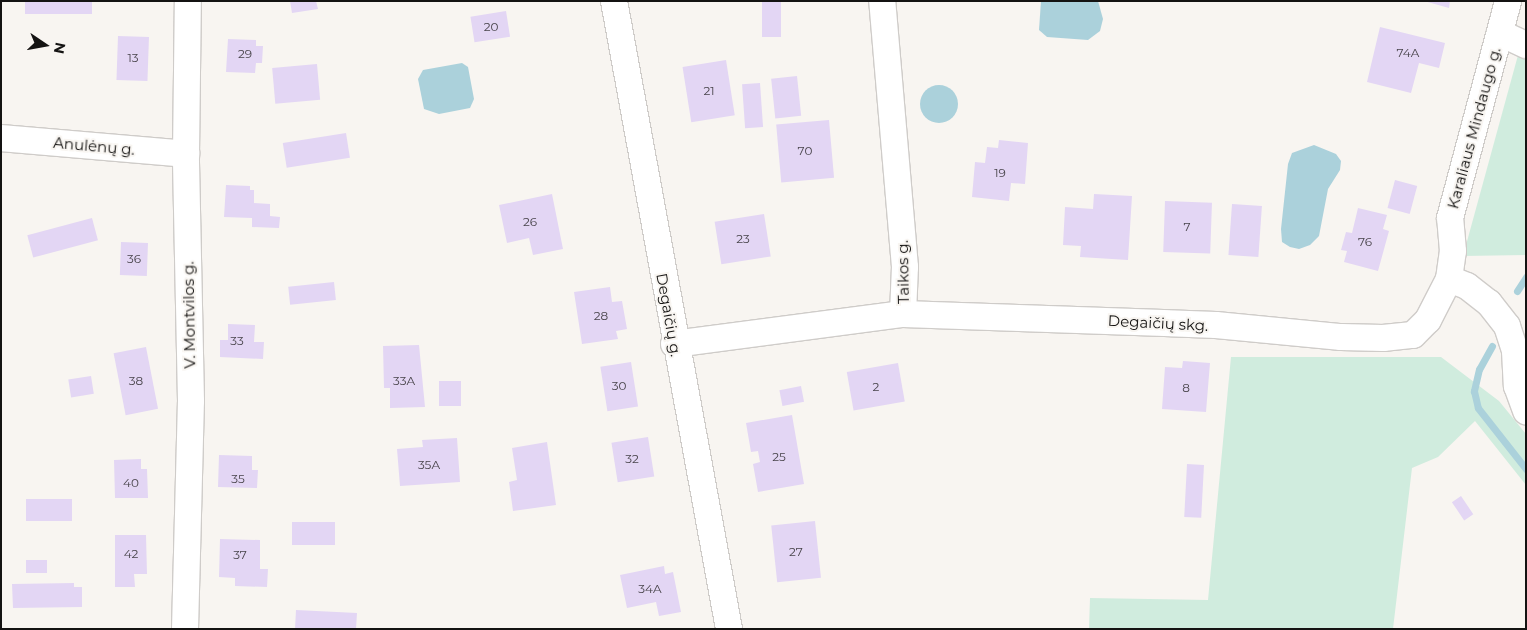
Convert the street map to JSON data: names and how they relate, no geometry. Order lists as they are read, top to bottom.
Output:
{
  "streets": {
    "street": [
      "Karaliaus Mindaugo g.",
      "Anulėnų g.",
      "Taikos g.",
      "V. Montvilos g.",
      "Degaičių g.",
      "Degaičių skg."
    ]
  },
  "crossings": [
    ["Karaliaus Mindaugo g.", "Degaičių skg."],
    ["Anulėnų g.", "V. Montvilos g."],
    ["Taikos g.", "Degaičių g."],
    ["Taikos g.", "Degaičių skg."]
  ],
  "house_numbers": [
    "20",
    "74A",
    "29",
    "13",
    "21",
    "70",
    "19",
    "26",
    "7",
    "23",
    "76",
    "36",
    "28",
    "33",
    "38",
    "33A",
    "30",
    "2",
    "8",
    "25",
    "32",
    "35A",
    "35",
    "40",
    "27",
    "42",
    "37",
    "34A"
  ],
  "north": "right"
}
